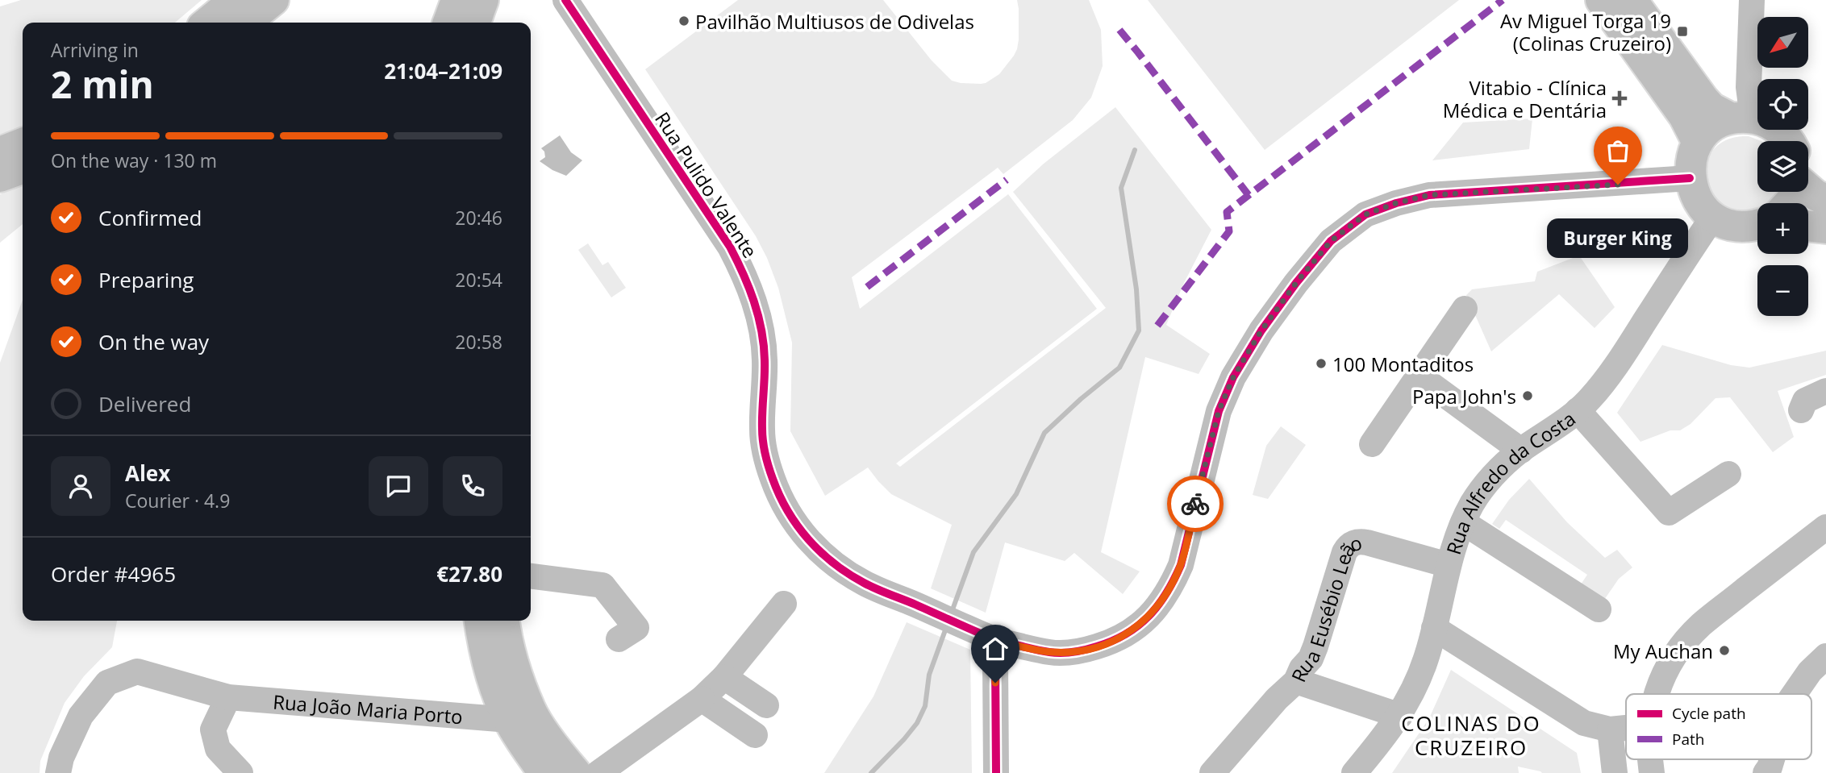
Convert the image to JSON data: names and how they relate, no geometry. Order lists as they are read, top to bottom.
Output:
{
  "streets": {
    "street": [
      "Rua Pulido Valente",
      "Rua Alfredo da Costa",
      "Rua Eusébio Leão",
      "Rua João Maria Porto"
    ]
  },
  "crossings": [
    ["Rua Alfredo da Costa", "Rua Eusébio Leão"]
  ],
  "districts": ["COLINAS DO CRUZEIRO"],
  "places": {
    "other": [
      "Pavilhão Multiusos de Odivelas",
      "Burger King",
      "100 Montaditos",
      "Papa John's",
      "My Auchan"
    ],
    "transit": ["Av Miguel Torga 19 (Colinas Cruzeiro)"],
    "health": ["Vitabio - Clínica Médica e Dentária"]
  },
  "legend": ["Cycle path", "Path"],
  "north": "bottom left",
  "page": {
    "map_buttons": ["+", "−"],
    "heading": ["2 min", "Arriving in", "21:04–21:09"],
    "panel": [
      "Alex",
      "Courier · 4.9",
      "Order #4965",
      "€27.80"
    ],
    "bar": "On the way · 130 m",
    "list": [
      ["Confirmed", "20:46"],
      ["Preparing", "20:54"],
      ["On the way", "20:58"],
      "Delivered"
    ],
    "bubble": "Burger King"
  }
}
